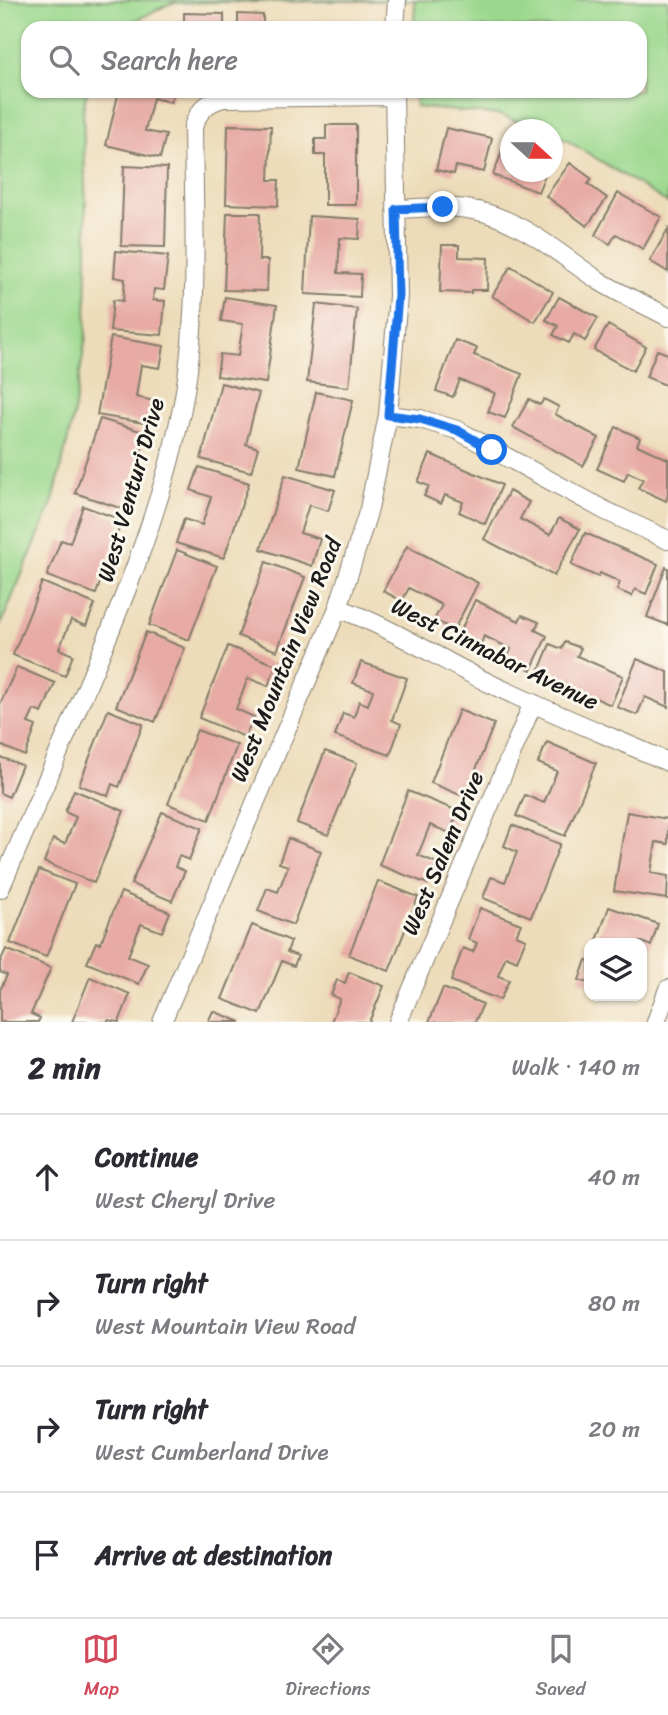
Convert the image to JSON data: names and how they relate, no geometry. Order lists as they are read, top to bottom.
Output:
{
  "streets": {
    "street": [
      "West Venturi Drive",
      "West Cinnabar Avenue",
      "West Mountain View Road",
      "West Salem Drive"
    ]
  },
  "crossings": [
    ["West Cinnabar Avenue", "West Mountain View Road"],
    ["West Cinnabar Avenue", "West Salem Drive"]
  ],
  "north": "right",
  "page": {
    "search": "Search here",
    "heading": ["2 min", "Walk · 140 m"],
    "list": [
      ["Continue", "West Cheryl Drive", "40 m"],
      ["Turn right", "West Mountain View Road", "80 m"],
      ["Turn right", "West Cumberland Drive", "20 m"],
      "Arrive at destination"
    ],
    "nav": ["Map", "Directions", "Saved"]
  }
}
